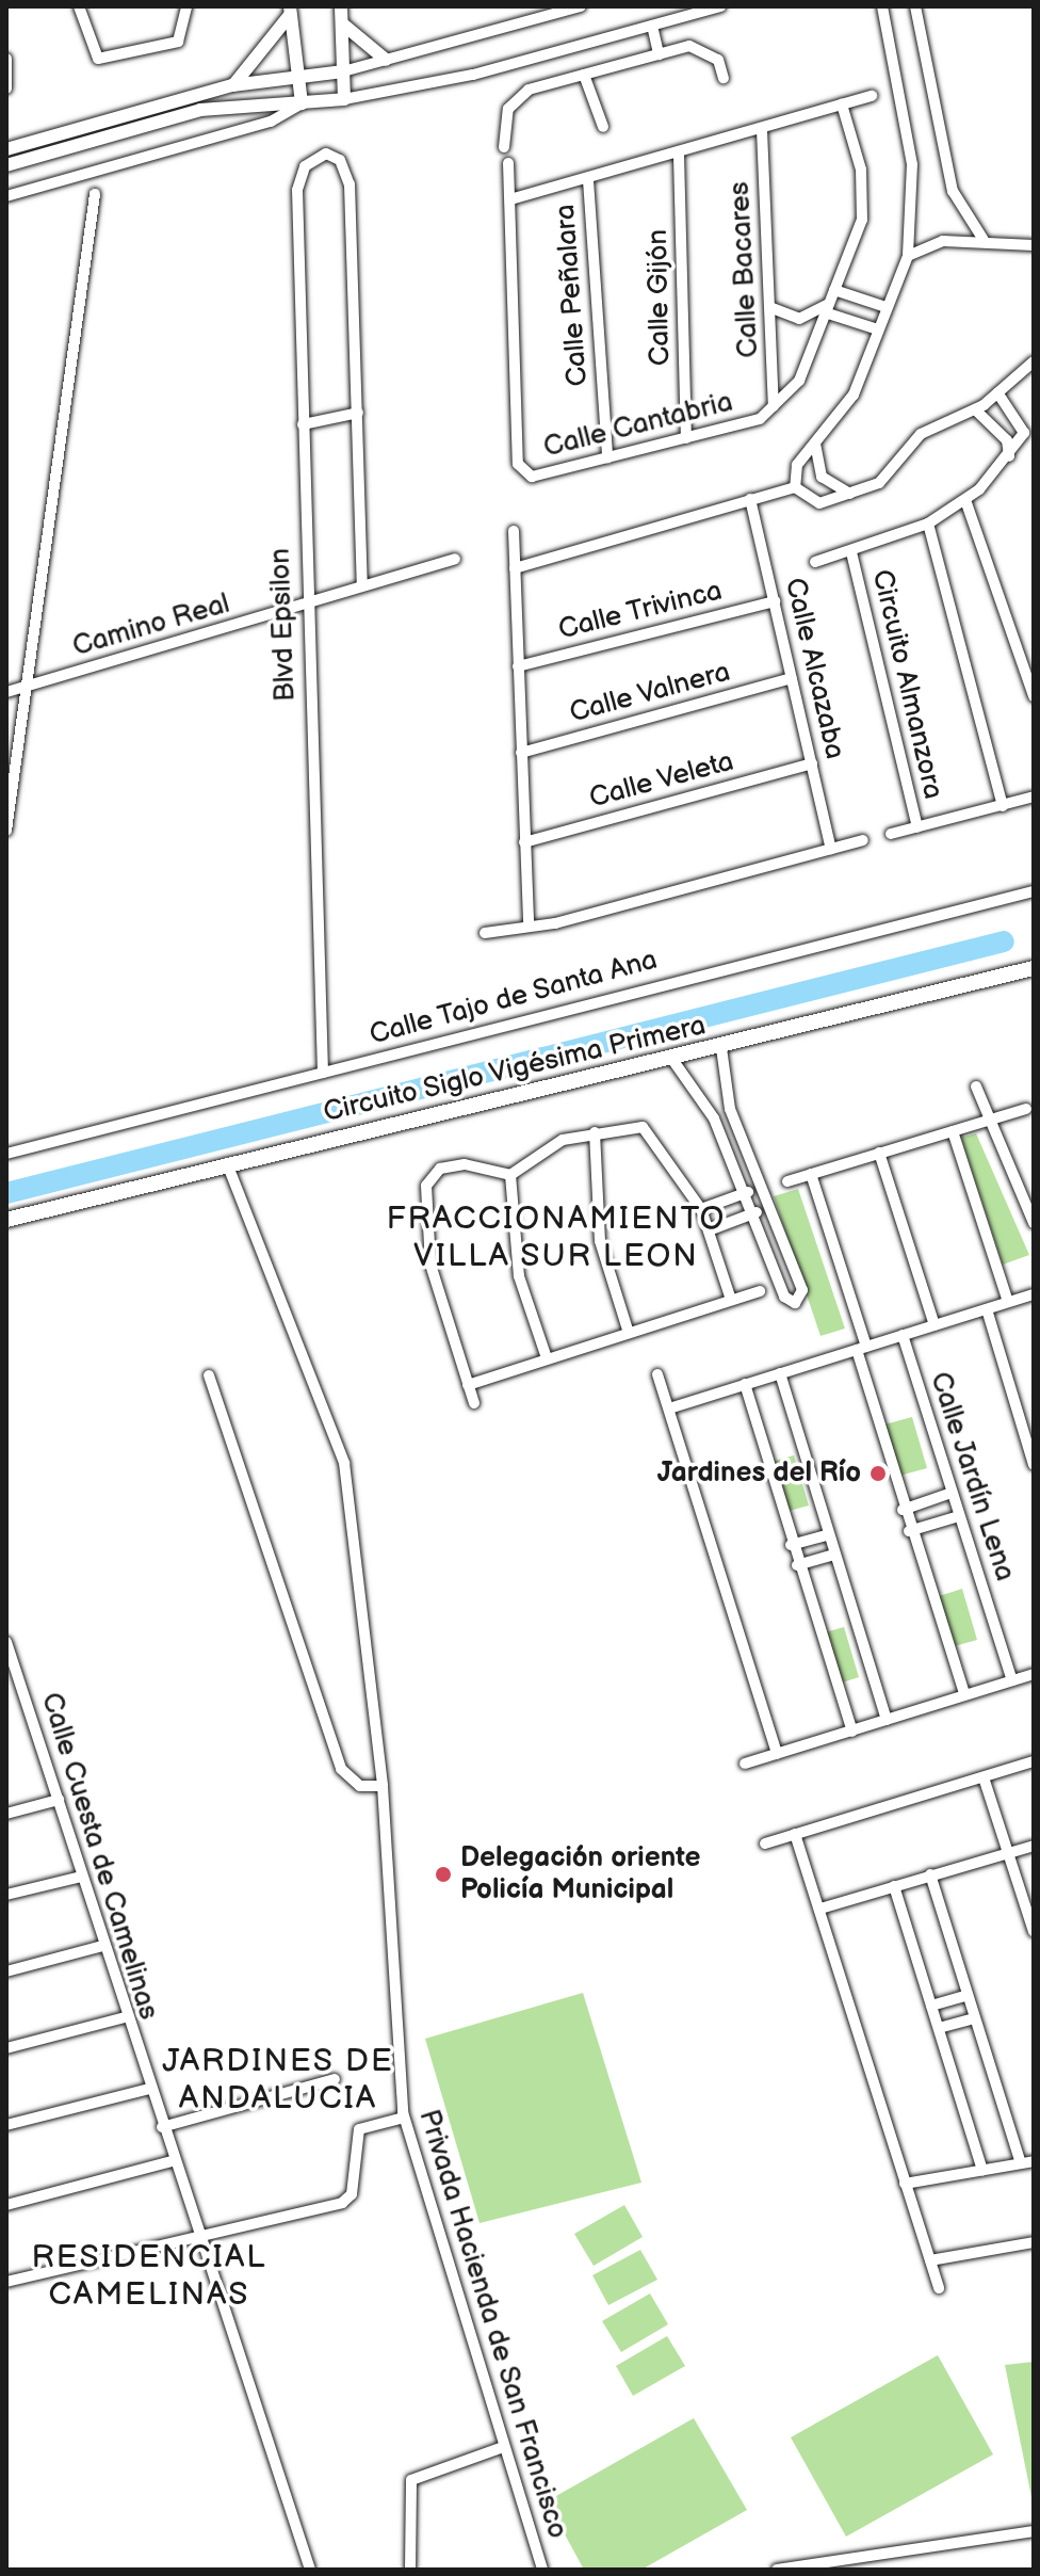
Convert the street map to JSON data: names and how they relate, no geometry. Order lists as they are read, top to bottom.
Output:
{
  "streets": {
    "main road": ["Circuito Siglo Vigésima Primera"],
    "street": [
      "Calle Bacares",
      "Calle Peñalara",
      "Calle Gijón",
      "Calle Cantabria",
      "Calle Trivinca",
      "Blvd Epsilon",
      "Camino Real",
      "Calle Alcazaba",
      "Circuito Almanzora",
      "Calle Valnera",
      "Calle Veleta",
      "Calle Tajo de Santa Ana",
      "Calle Jardín Lena",
      "Calle Cuesta de Camelinas",
      "Privada Hacienda de San Francisco"
    ]
  },
  "crossings": [
    ["Calle Bacares", "Calle Cantabria"],
    ["Calle Peñalara", "Calle Cantabria"],
    ["Calle Gijón", "Calle Cantabria"],
    ["Calle Trivinca", "Calle Alcazaba"],
    ["Blvd Epsilon", "Camino Real"],
    ["Blvd Epsilon", "Calle Tajo de Santa Ana"],
    ["Calle Alcazaba", "Calle Valnera"],
    ["Calle Alcazaba", "Calle Veleta"],
    ["Circuito Siglo Vigésima Primera", "Privada Hacienda de San Francisco"]
  ],
  "districts": ["FRACCIONAMIENTO VILLA SUR LEON", "JARDINES DE ANDALUCIA", "RESIDENCIAL CAMELINAS"],
  "places": ["Jardines del Río", "Delegación oriente Policía Municipal"]
}
